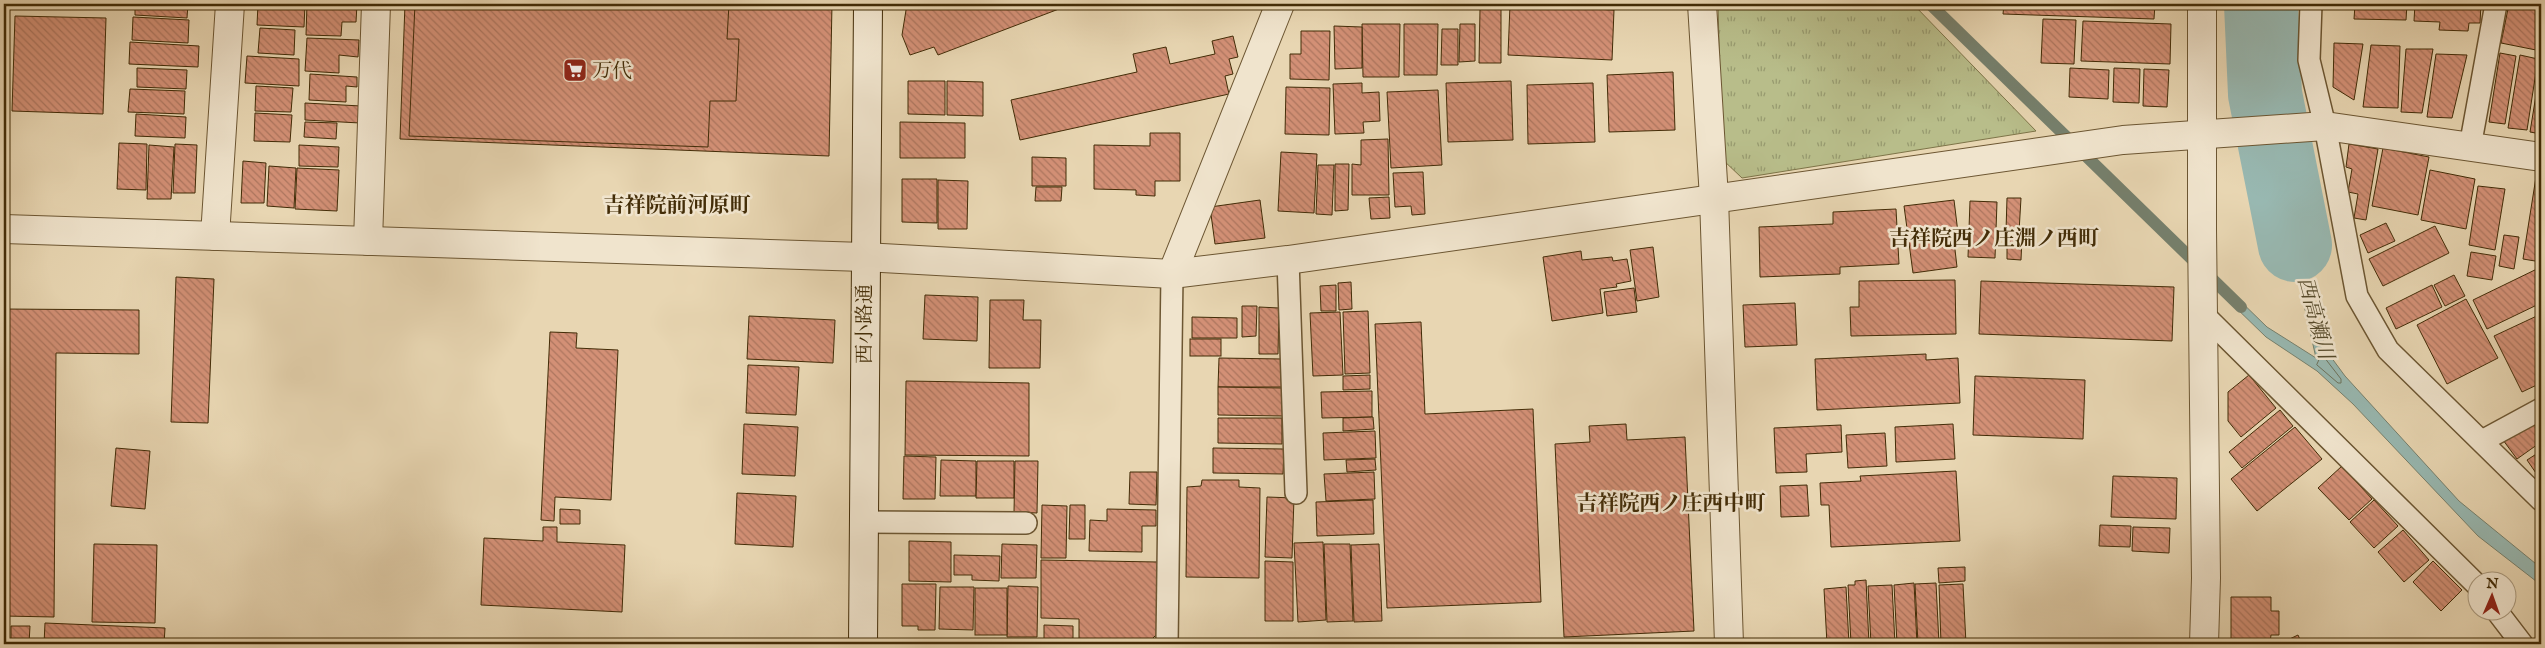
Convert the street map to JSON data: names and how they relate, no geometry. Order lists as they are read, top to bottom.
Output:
{
  "streets": {
    "street": ["西小路通"]
  },
  "districts": ["吉祥院前河原町", "吉祥院西ノ庄淵ノ西町", "吉祥院西ノ庄西中町"],
  "water": ["西高瀬川"],
  "places": {
    "supermarket": ["万代"]
  },
  "north": "top"
}
